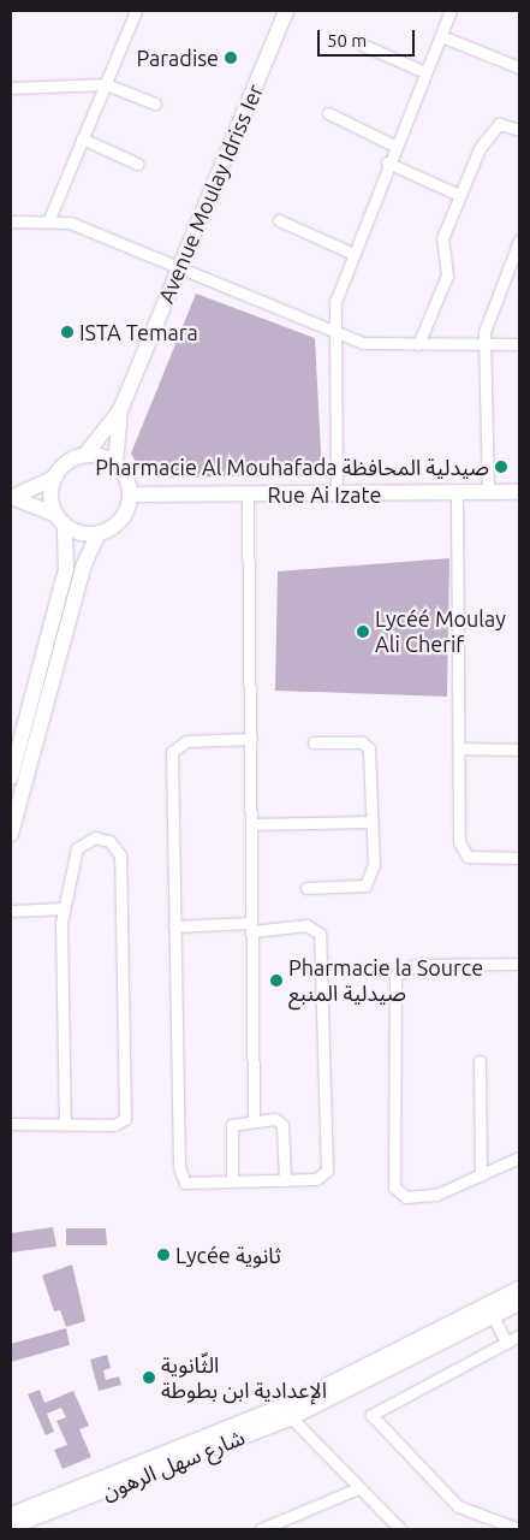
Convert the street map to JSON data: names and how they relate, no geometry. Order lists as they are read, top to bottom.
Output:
{
  "streets": {
    "street": ["Avenue Moulay Idriss Ier", "Rue Ai Izate", "شارع سهل الرهون"]
  },
  "places": [
    "Paradise",
    "ISTA Temara",
    "Pharmacie Al Mouhafada صيدلية المحافظة",
    "Lycéé Moulay Ali Cherif",
    "Pharmacie la Source صيدلية المنبع",
    "Lycée ثانوية",
    "الثّانوية الإعدادية ابن بطوطة"
  ],
  "scale_bar": "50 m"
}
